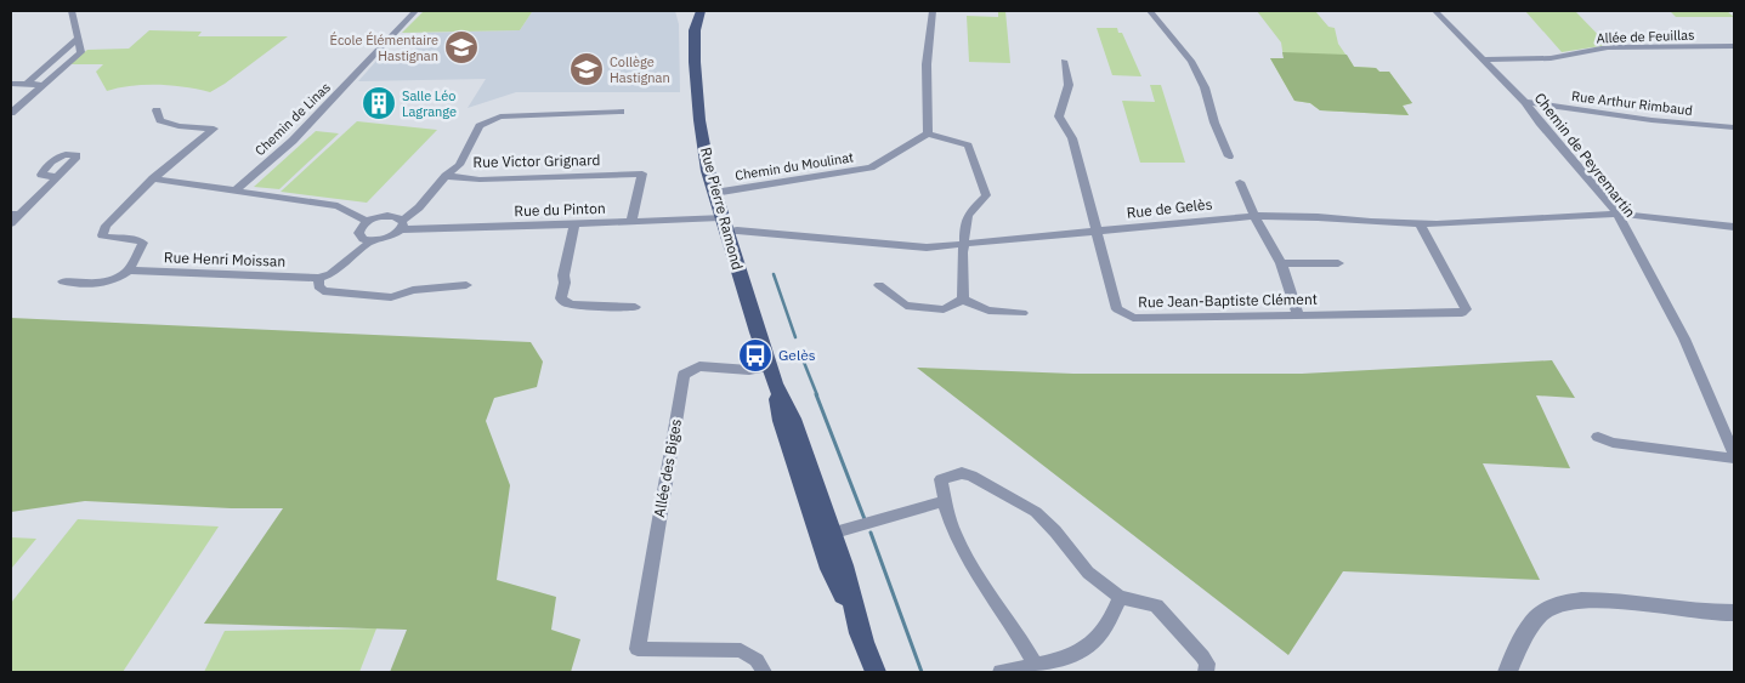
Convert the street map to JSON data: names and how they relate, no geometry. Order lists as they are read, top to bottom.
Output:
{
  "streets": {
    "main road": ["Rue Pierre Ramond"],
    "street": [
      "Allée de Feuillas",
      "Rue Arthur Rimbaud",
      "Chemin de Linas",
      "Chemin de Peyremartin",
      "Rue Victor Grignard",
      "Chemin du Moulinat",
      "Rue de Gelès",
      "Rue du Pinton",
      "Rue Henri Moissan",
      "Rue Jean-Baptiste Clément",
      "Allée des Biges"
    ]
  },
  "crossings": [
    ["Allée de Feuillas", "Chemin de Peyremartin"],
    ["Rue Arthur Rimbaud", "Chemin de Peyremartin"],
    ["Chemin de Peyremartin", "Rue de Gelès"],
    ["Rue Victor Grignard", "Rue du Pinton"],
    ["Chemin du Moulinat", "Rue Pierre Ramond"],
    ["Rue Pierre Ramond", "Rue de Gelès"],
    ["Rue Pierre Ramond", "Rue du Pinton"],
    ["Rue Pierre Ramond", "Allée des Biges"],
    ["Rue de Gelès", "Rue Jean-Baptiste Clément"]
  ],
  "places": {
    "school or university": ["École Élémentaire Hastignan", "Collège Hastignan"],
    "building": ["Salle Léo Lagrange"],
    "bus stop": ["Gelès"]
  }
}
